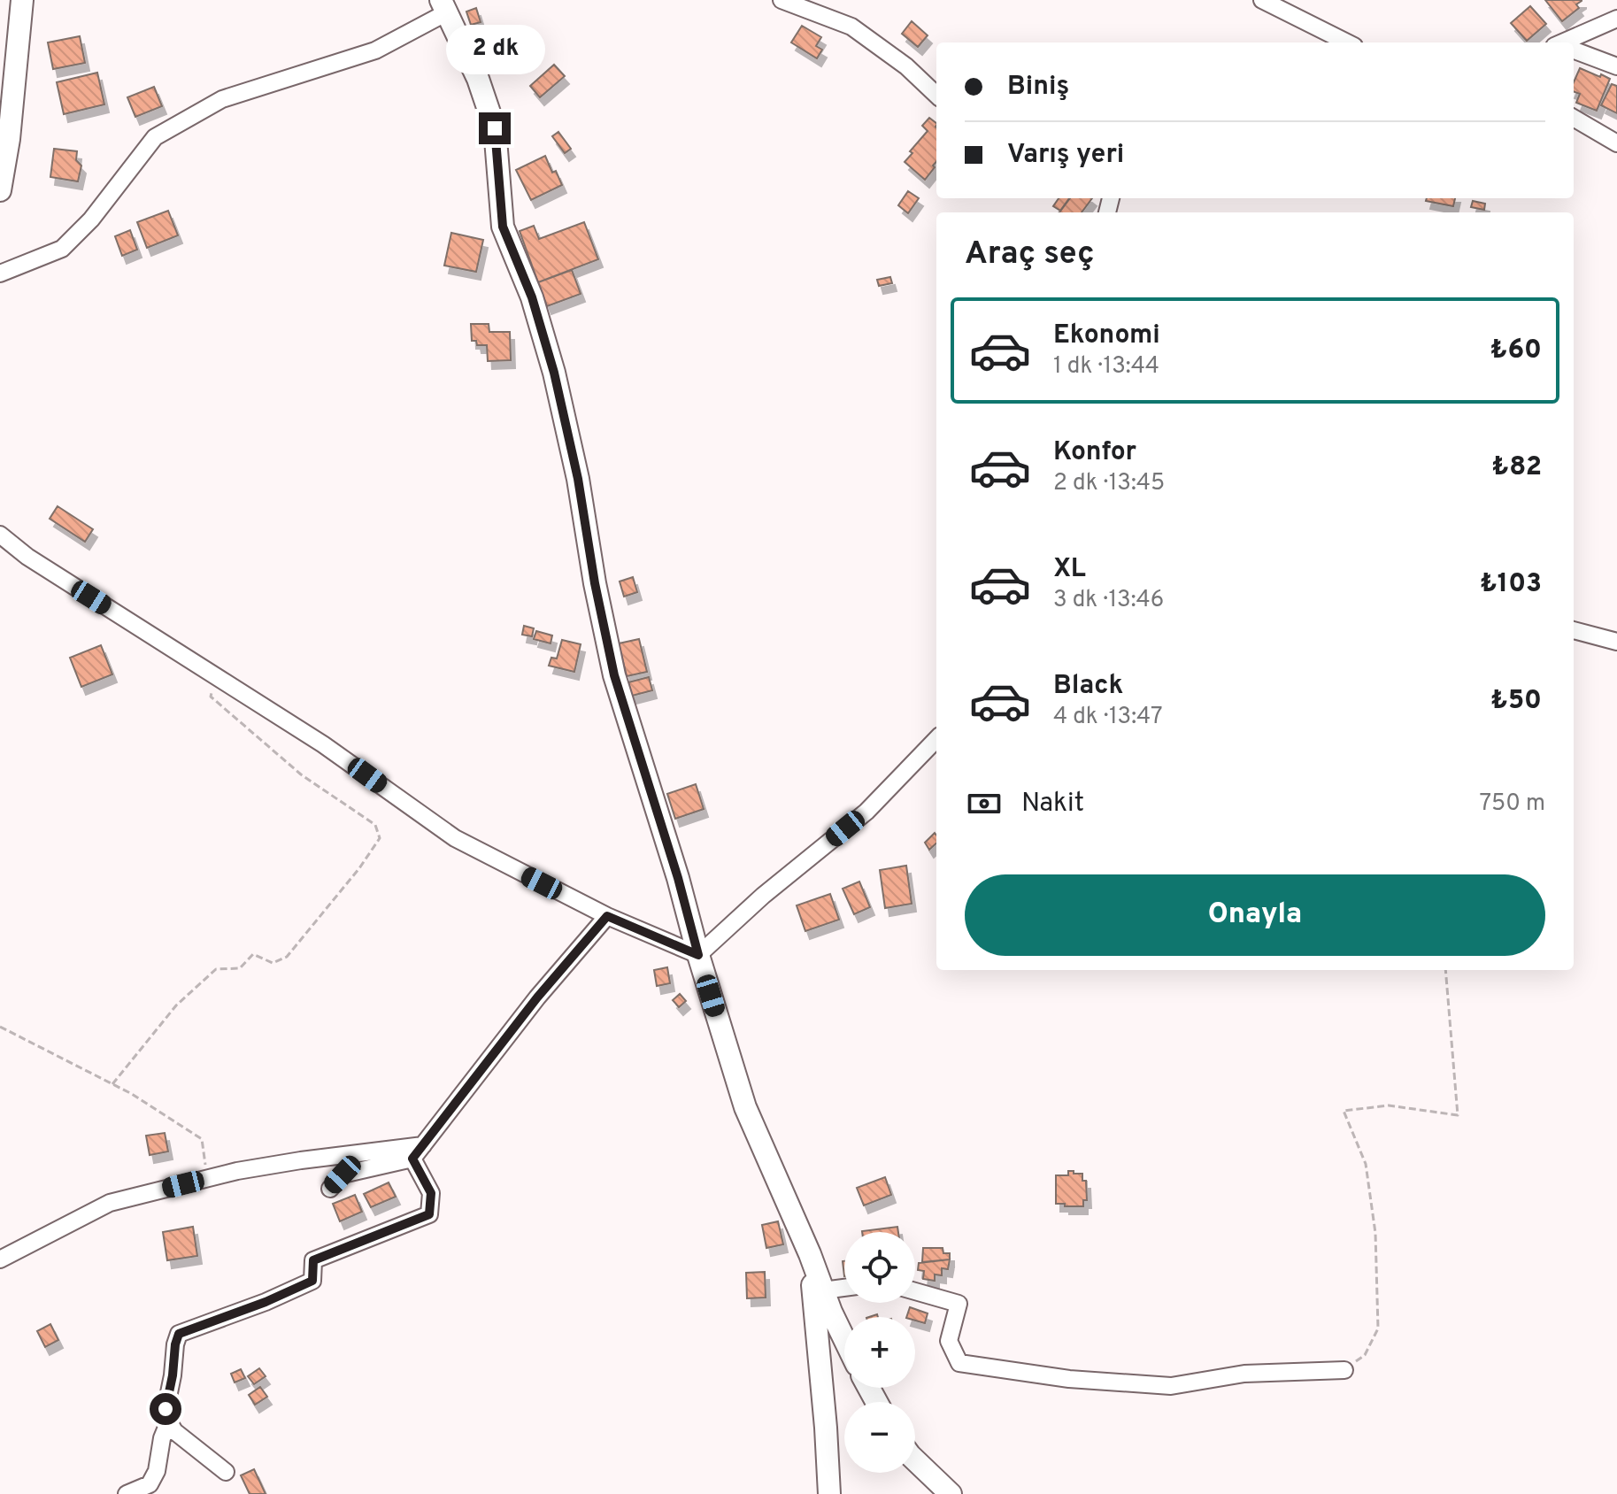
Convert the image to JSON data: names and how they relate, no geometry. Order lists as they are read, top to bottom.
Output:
{
  "page": {
    "bubble": "2 dk",
    "banner": ["Biniş", "Varış yeri"],
    "heading": "Araç seç",
    "list": [
      {
        "name": "Ekonomi",
        "note": "1 dk · 13:44",
        "value": "₺60"
      },
      {
        "name": "Konfor",
        "note": "2 dk · 13:45",
        "value": "₺82"
      },
      {
        "name": "XL",
        "note": "3 dk · 13:46",
        "value": "₺103"
      },
      {
        "name": "Black",
        "note": "4 dk · 13:47",
        "value": "₺50"
      }
    ],
    "pay": ["Nakit", "750 m"],
    "buttons": "Onayla",
    "map_buttons": ["+", "−"]
  }
}
